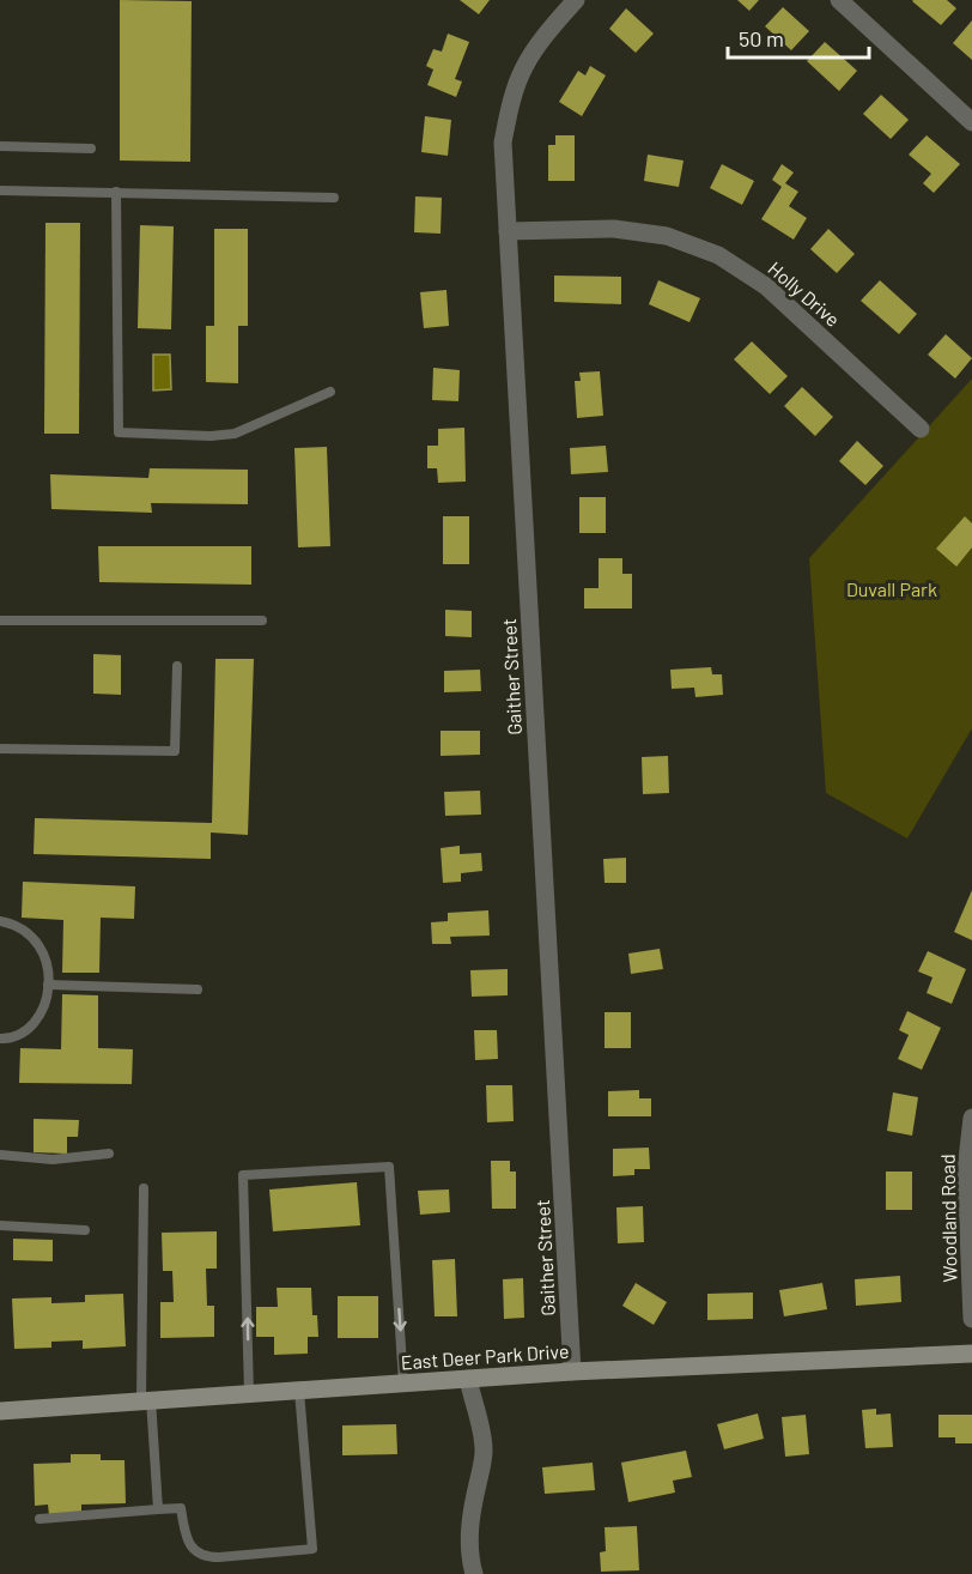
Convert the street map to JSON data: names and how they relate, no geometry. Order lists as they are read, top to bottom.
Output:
{
  "streets": {
    "street": [
      "Holly Drive",
      "Gaither Street",
      "Woodland Road",
      "East Deer Park Drive"
    ]
  },
  "crossings": [
    ["Holly Drive", "Gaither Street"],
    ["Gaither Street", "East Deer Park Drive"]
  ],
  "parks": ["Duvall Park"],
  "scale_bar": "50 m"
}
